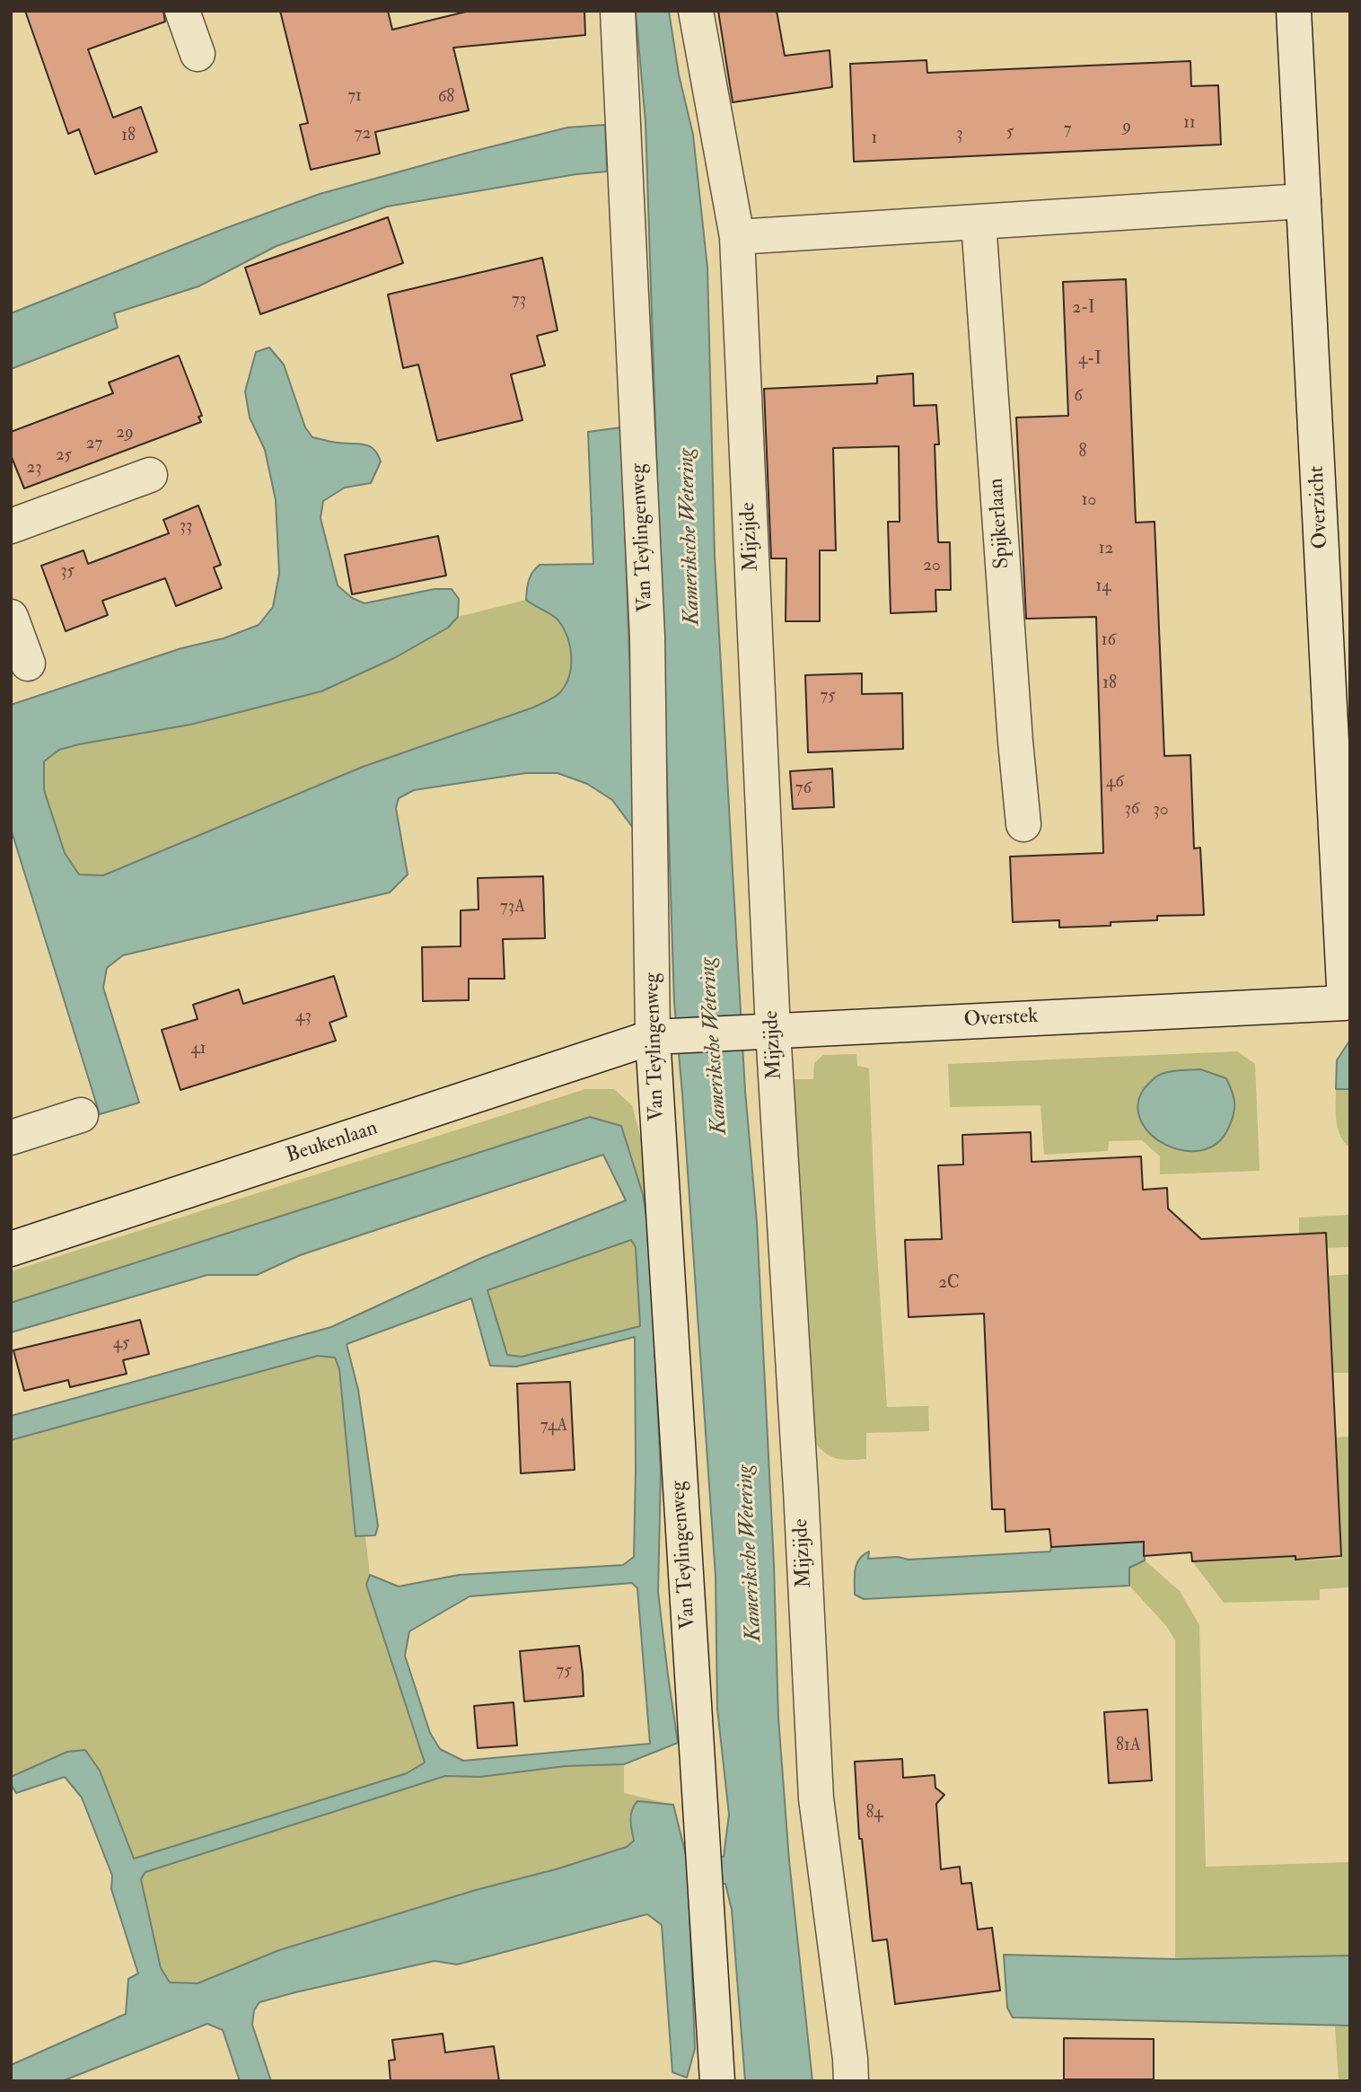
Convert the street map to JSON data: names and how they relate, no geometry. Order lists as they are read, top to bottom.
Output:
{
  "streets": {
    "street": [
      "Overzicht",
      "Spijkerlaan",
      "Mijzijde",
      "Van Teylingenweg",
      "Overstek",
      "Beukenlaan"
    ]
  },
  "crossings": [
    ["Overzicht", "Overstek"],
    ["Mijzijde", "Overstek"],
    ["Van Teylingenweg", "Overstek"],
    ["Van Teylingenweg", "Beukenlaan"],
    ["Overstek", "Beukenlaan"]
  ],
  "water": ["Kameriksche Wetering"],
  "house_numbers": [
    "71",
    "68",
    "11",
    "9",
    "7",
    "5",
    "72",
    "3",
    "18",
    "1",
    "73",
    "2-I",
    "4-I",
    "6",
    "29",
    "27",
    "8",
    "25",
    "23",
    "10",
    "33",
    "12",
    "20",
    "35",
    "14",
    "16",
    "18",
    "75",
    "46",
    "76",
    "36",
    "30",
    "73A",
    "43",
    "41",
    "2C",
    "45",
    "74A",
    "75",
    "81A",
    "84"
  ]
}
